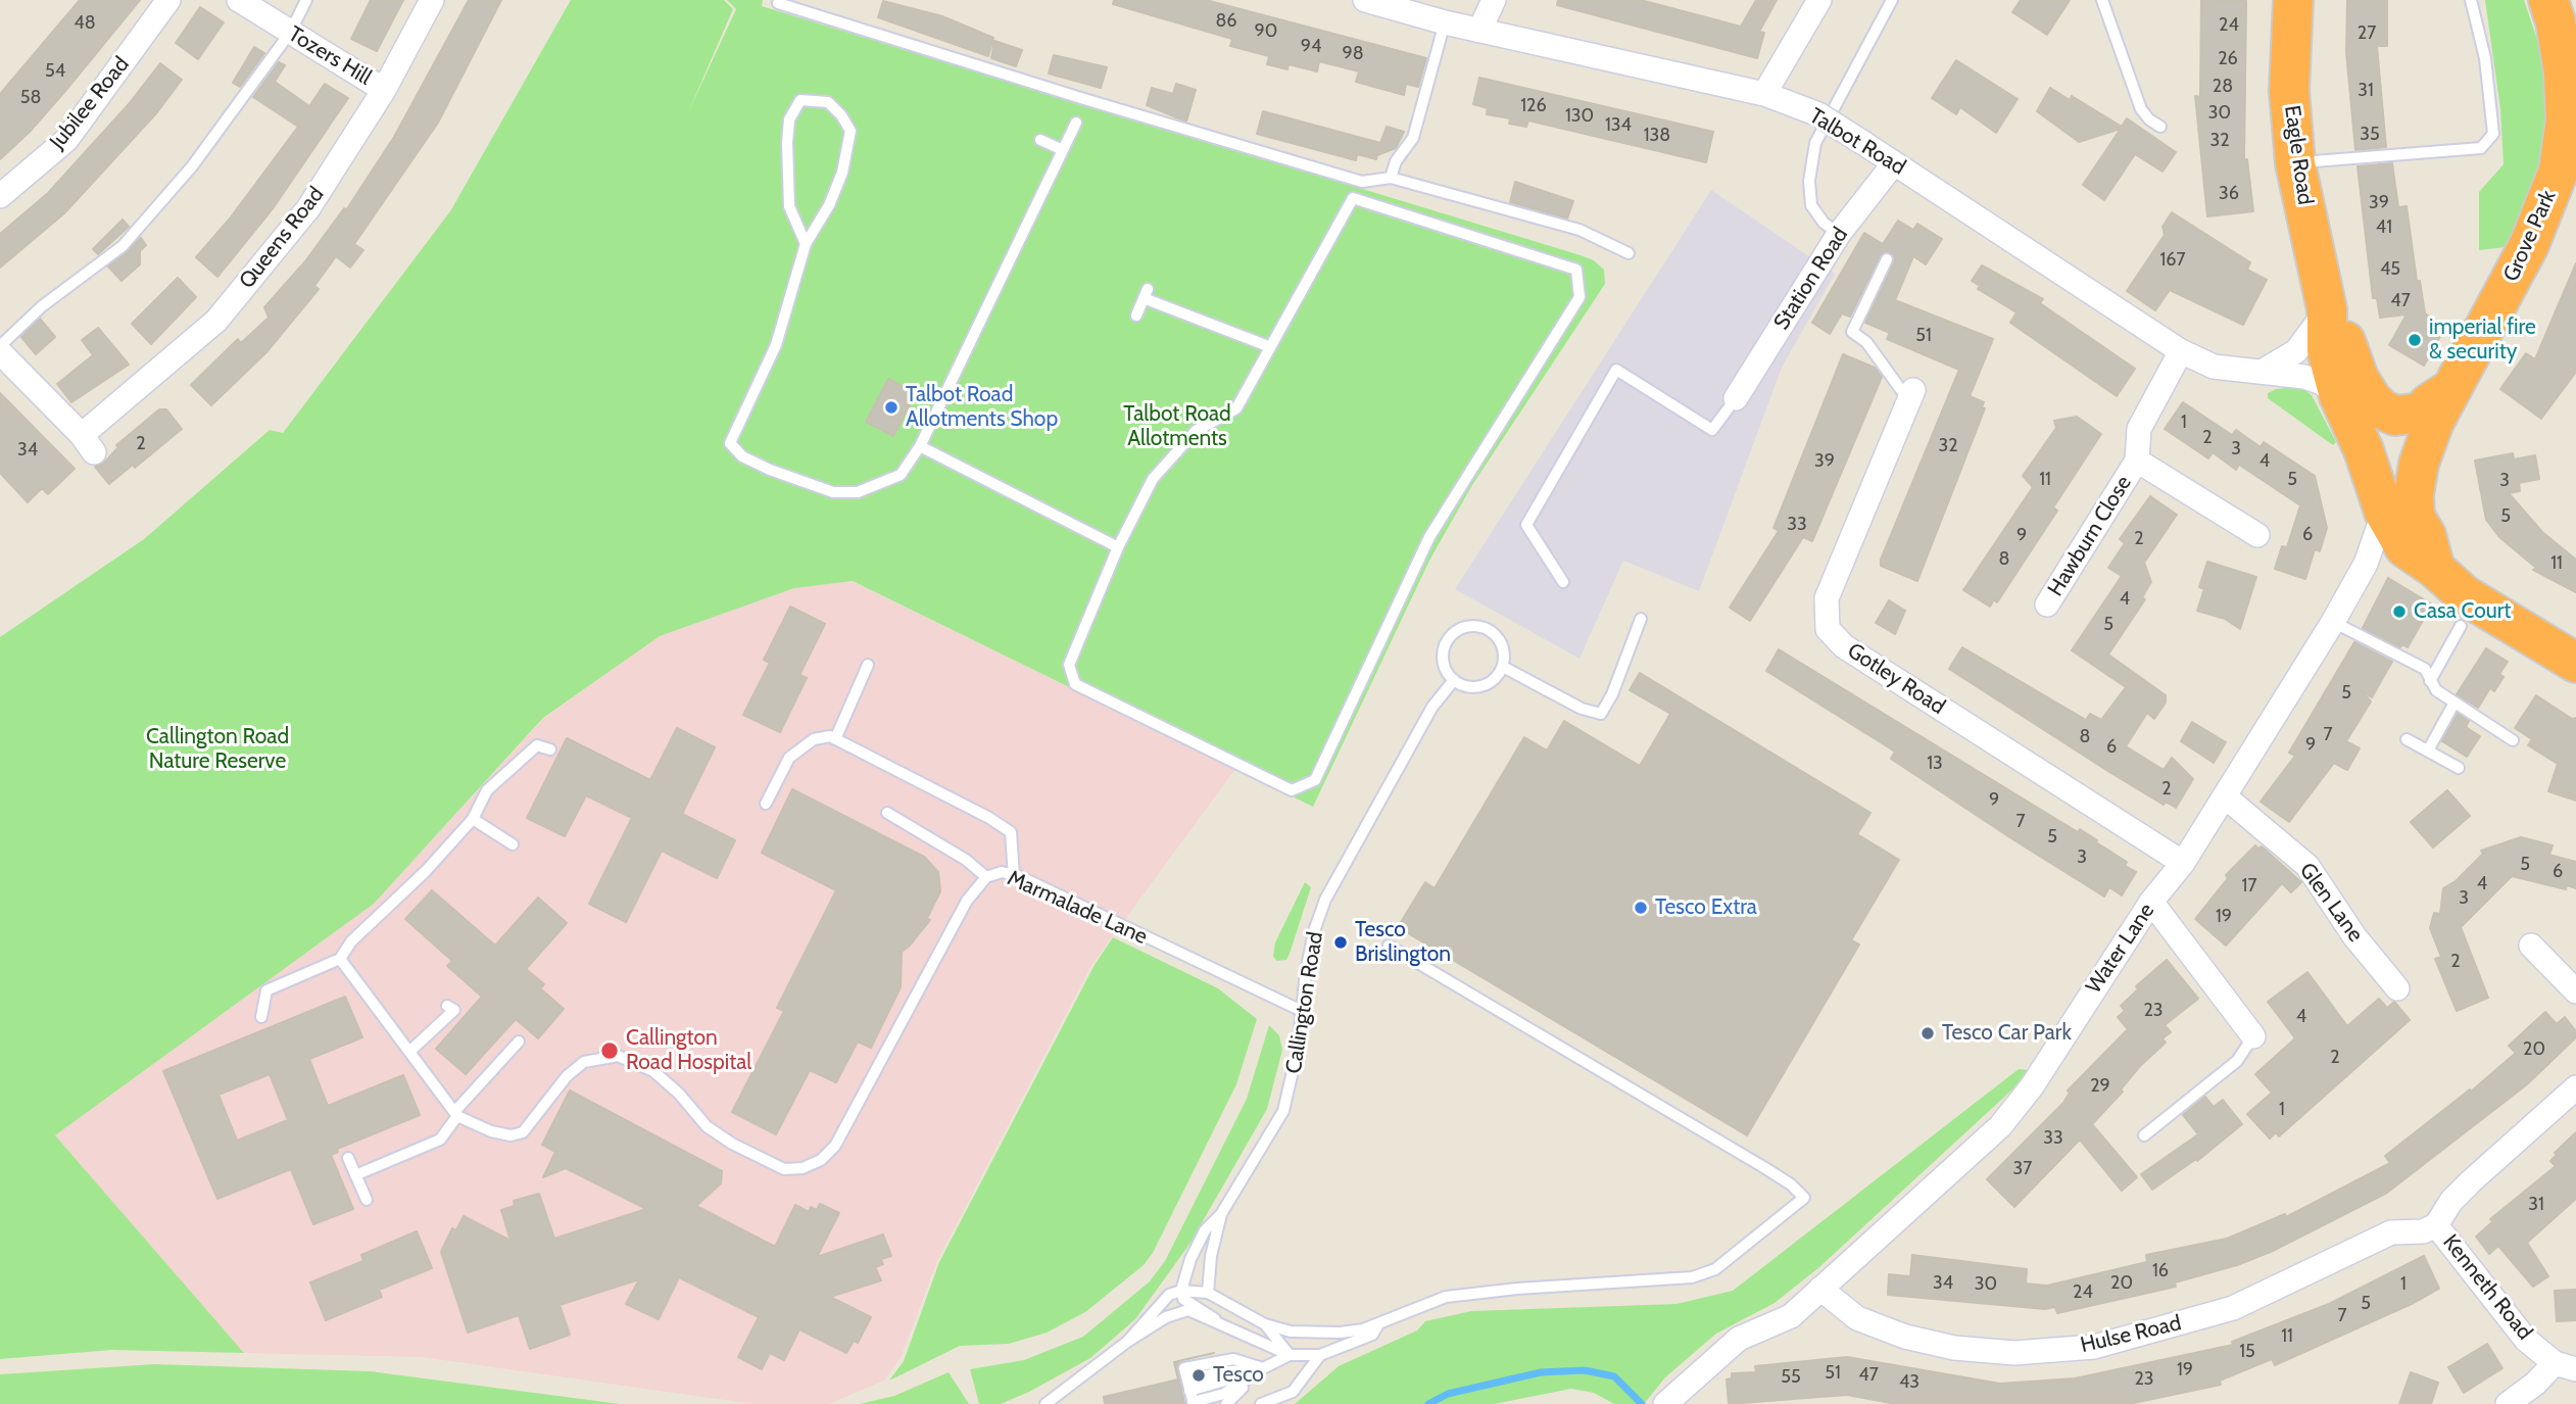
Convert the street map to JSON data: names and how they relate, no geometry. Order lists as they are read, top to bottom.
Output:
{
  "streets": {
    "highway": ["Eagle Road", "Grove Park"],
    "street": [
      "Tozers Hill",
      "Jubilee Road",
      "Talbot Road",
      "Queens Road",
      "Station Road",
      "Hawburn Close",
      "Gotley Road",
      "Glen Lane",
      "Water Lane",
      "Kenneth Road",
      "Hulse Road"
    ],
    "lane": ["Marmalade Lane", "Callington Road"]
  },
  "crossings": [
    ["Tozers Hill", "Queens Road"],
    ["Talbot Road", "Eagle Road"],
    ["Talbot Road", "Station Road"],
    ["Talbot Road", "Hawburn Close"],
    ["Eagle Road", "Grove Park"],
    ["Eagle Road", "Water Lane"],
    ["Gotley Road", "Water Lane"],
    ["Glen Lane", "Water Lane"],
    ["Marmalade Lane", "Callington Road"],
    ["Water Lane", "Hulse Road"],
    ["Kenneth Road", "Hulse Road"]
  ],
  "parks": ["Talbot Road Allotments", "Callington Road Nature Reserve"],
  "places": [
    "imperial fire & security",
    "Talbot Road Allotments Shop",
    "Casa Court",
    "Tesco Extra",
    "Tesco Brislington",
    "Tesco Car Park",
    "Callington Road Hospital",
    "Tesco"
  ],
  "house_numbers": [
    "86",
    "48",
    "24",
    "90",
    "27",
    "94",
    "98",
    "26",
    "54",
    "28",
    "31",
    "58",
    "126",
    "30",
    "130",
    "134",
    "35",
    "138",
    "32",
    "36",
    "39",
    "41",
    "167",
    "45",
    "47",
    "51",
    "1",
    "2",
    "2",
    "32",
    "3",
    "34",
    "39",
    "4",
    "11",
    "5",
    "3",
    "5",
    "33",
    "6",
    "9",
    "2",
    "8",
    "11",
    "4",
    "5",
    "5",
    "7",
    "8",
    "9",
    "6",
    "13",
    "2",
    "9",
    "7",
    "5",
    "3",
    "5",
    "6",
    "4",
    "17",
    "3",
    "19",
    "2",
    "23",
    "4",
    "20",
    "2",
    "29",
    "1",
    "33",
    "37",
    "31",
    "16",
    "34",
    "20",
    "30",
    "1",
    "24",
    "5",
    "7",
    "11",
    "15",
    "19",
    "51",
    "47",
    "55",
    "23",
    "43"
  ]
}
